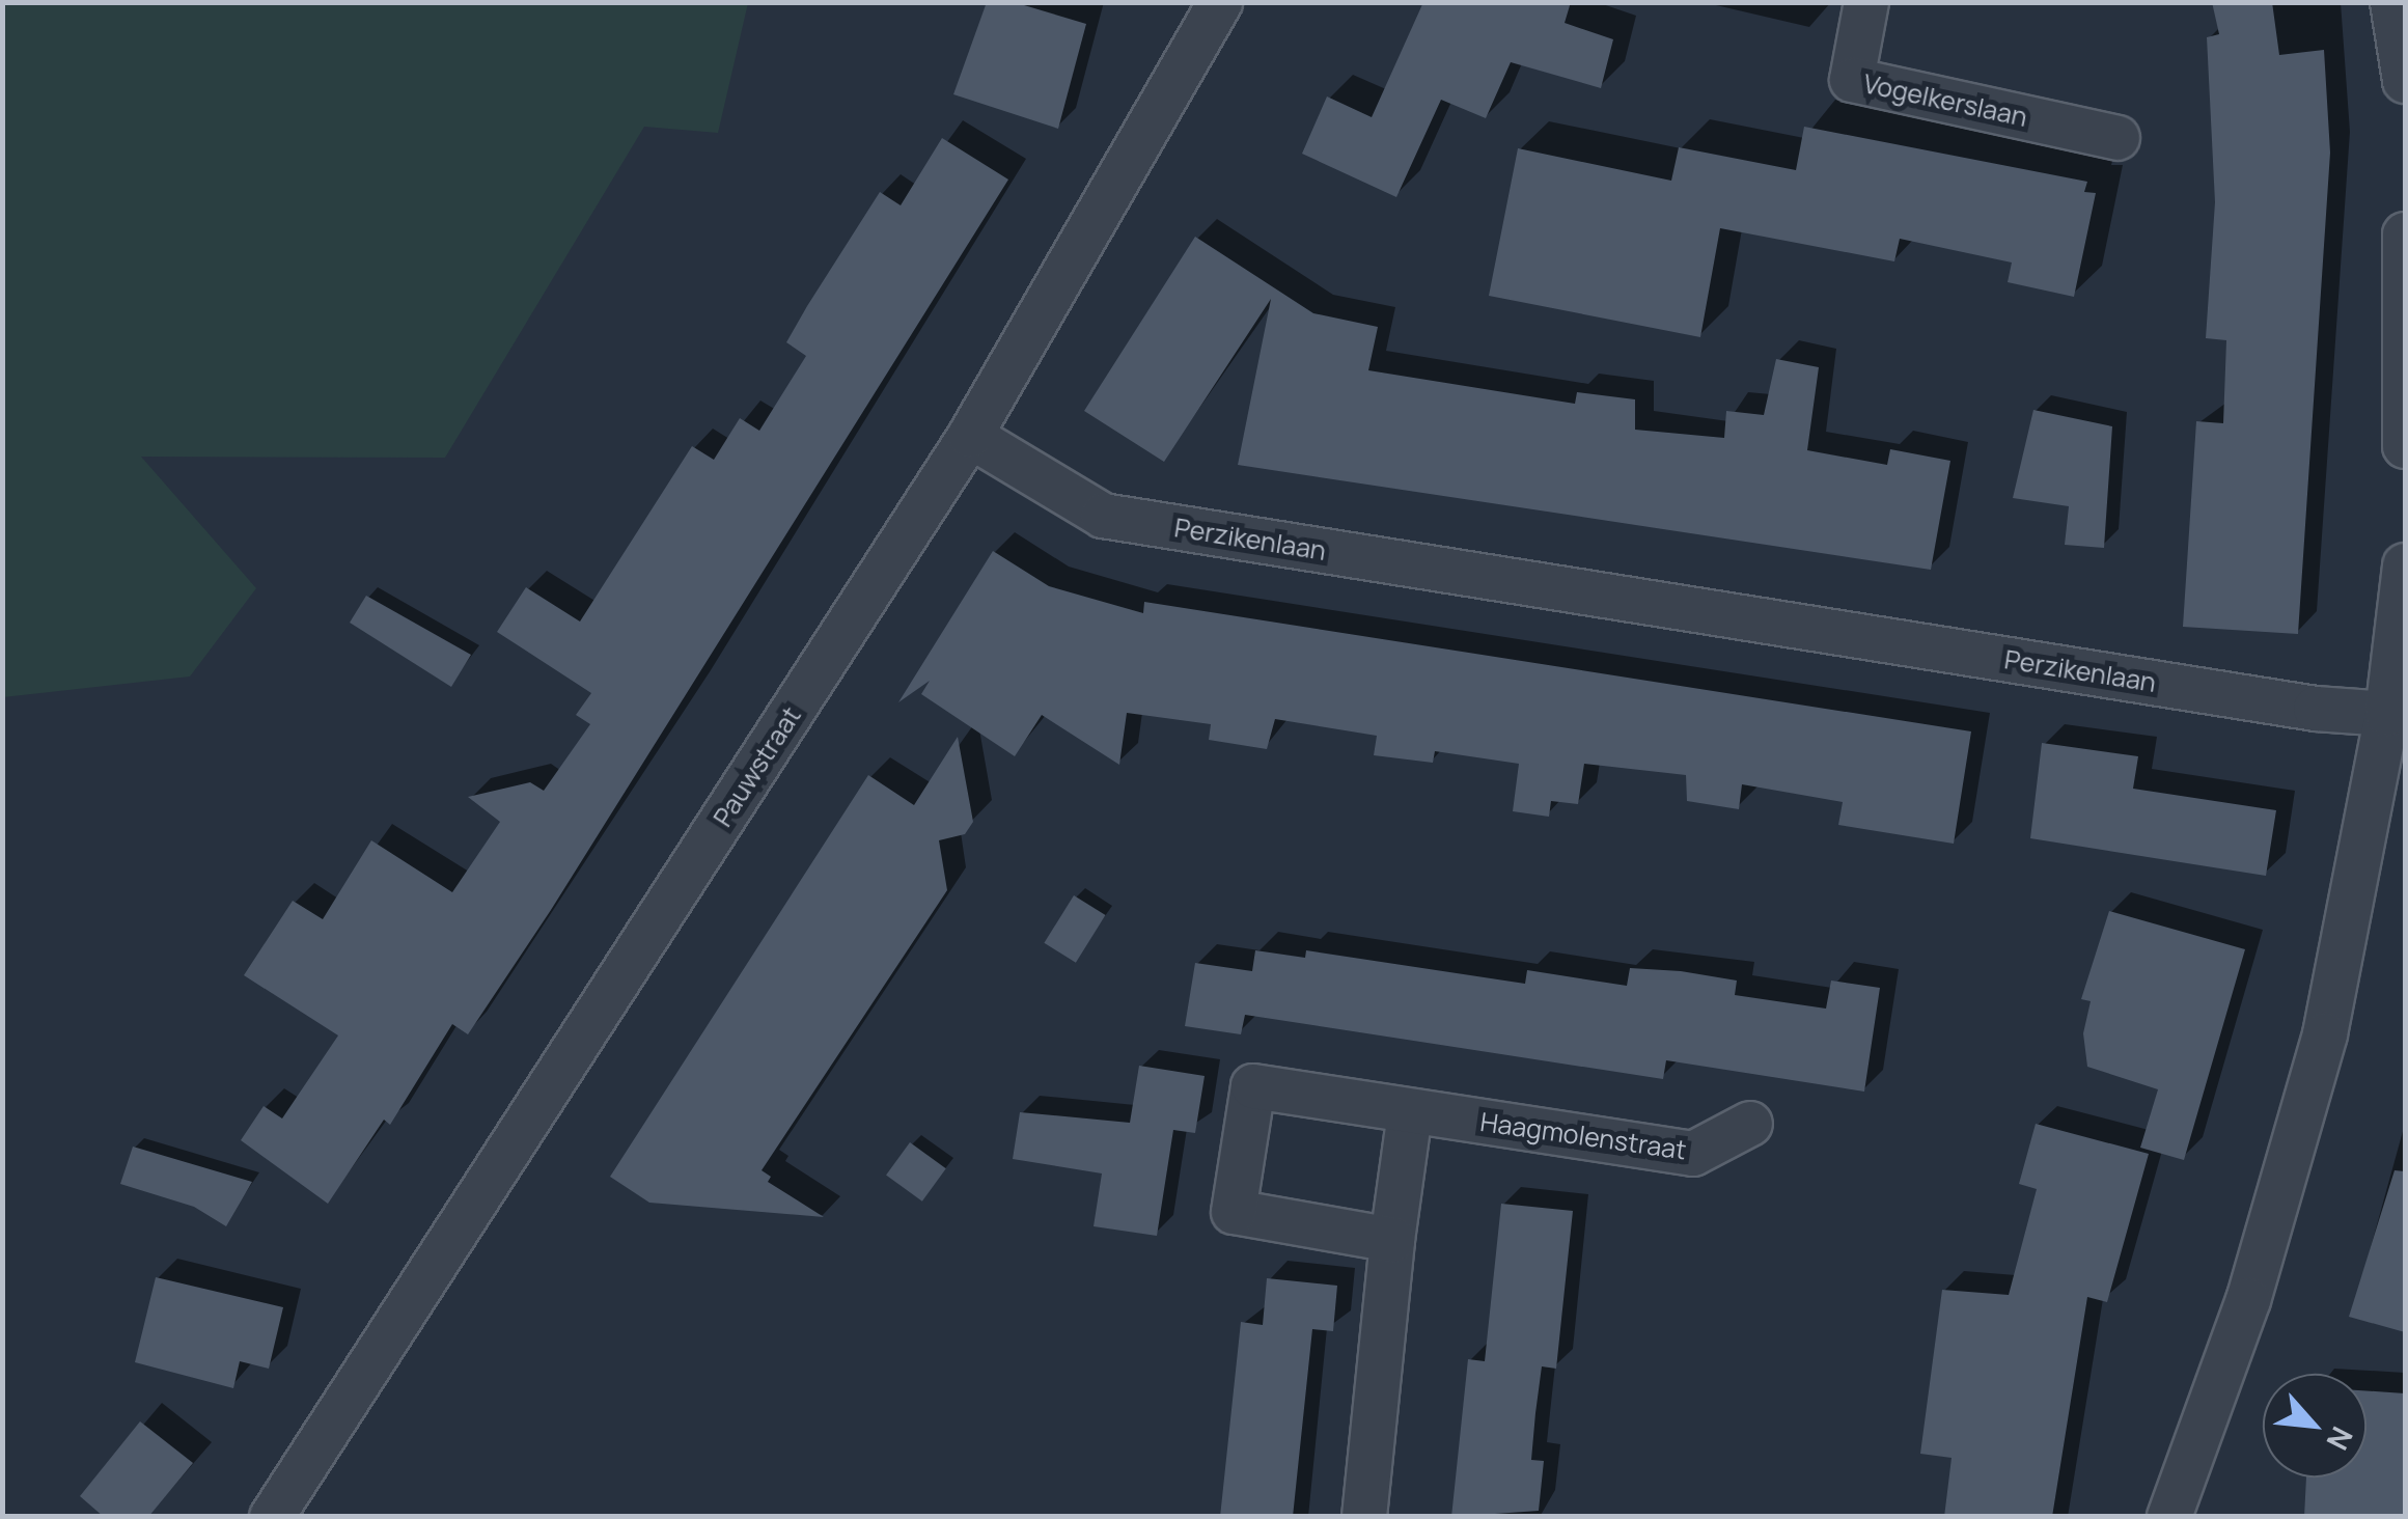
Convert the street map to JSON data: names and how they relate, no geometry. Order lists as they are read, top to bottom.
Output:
{
  "streets": {
    "street": [
      "Vogelkerslaan",
      "Perzikenlaan",
      "Pauwstraat",
      "Haagmolenstraat"
    ]
  },
  "crossings": [
    ["Perzikenlaan", "Pauwstraat"]
  ],
  "north": "bottom right"
}
